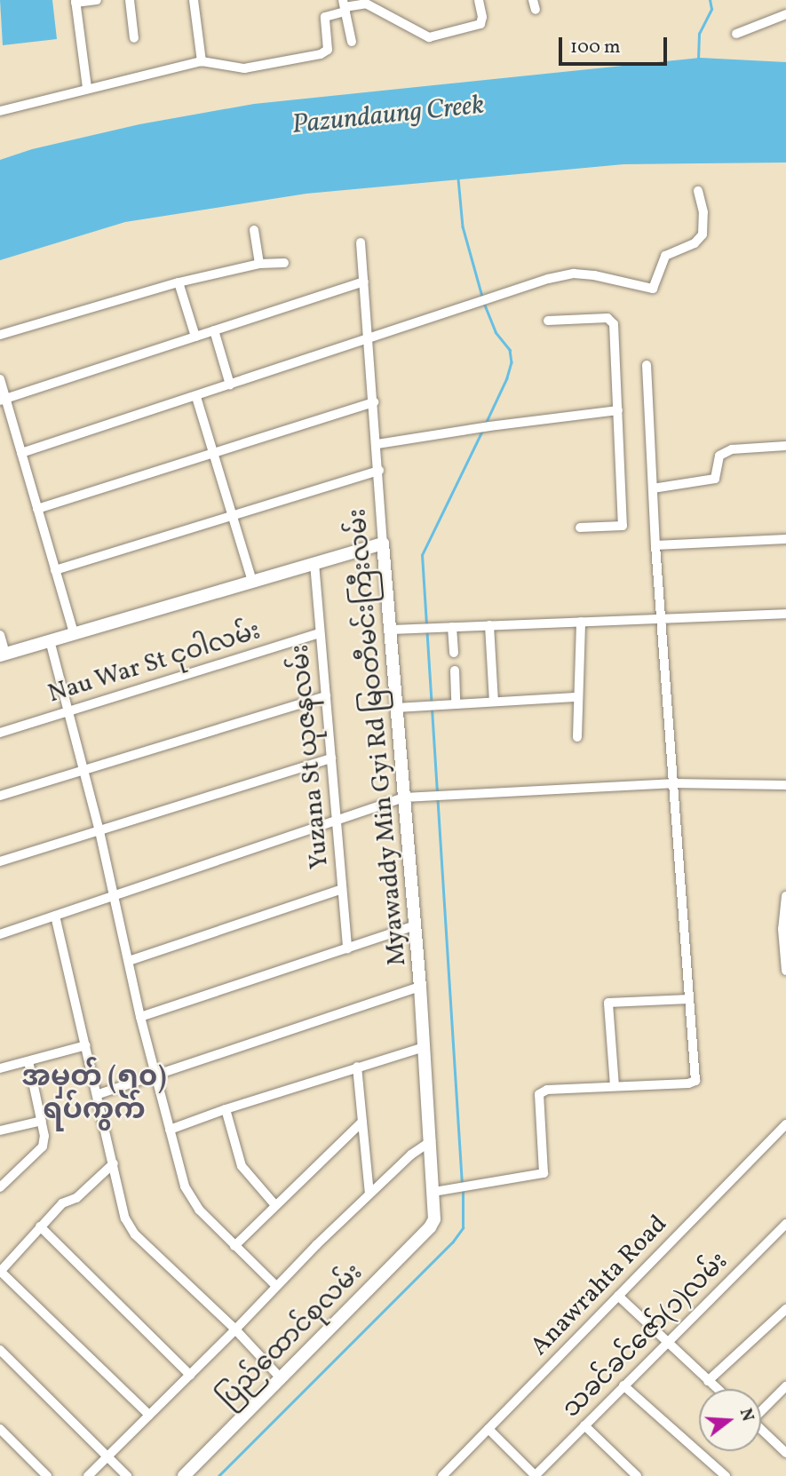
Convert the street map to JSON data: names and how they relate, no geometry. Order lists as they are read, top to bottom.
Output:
{
  "streets": {
    "main road": ["Myawaddy Min Gyi Rd မြဝတီမင်းကြီးလမ်း", "ပြည်ထောင်စုလမ်း"],
    "street": [
      "Nau War St ငုဝါလမ်း",
      "Yuzana St ယုဇနလမ်း",
      "Anawrahta Road",
      "သခင်ခင်ဇော်(၁)လမ်း"
    ]
  },
  "crossings": [
    ["Nau War St ငုဝါလမ်း", "Yuzana St ယုဇနလမ်း"],
    ["Myawaddy Min Gyi Rd မြဝတီမင်းကြီးလမ်း", "ပြည်ထောင်စုလမ်း"]
  ],
  "districts": ["အမှတ် (၅၀) ရပ်ကွက်"],
  "water": ["Pazundaung Creek"],
  "scale_bar": "100 m",
  "north": "right"
}
